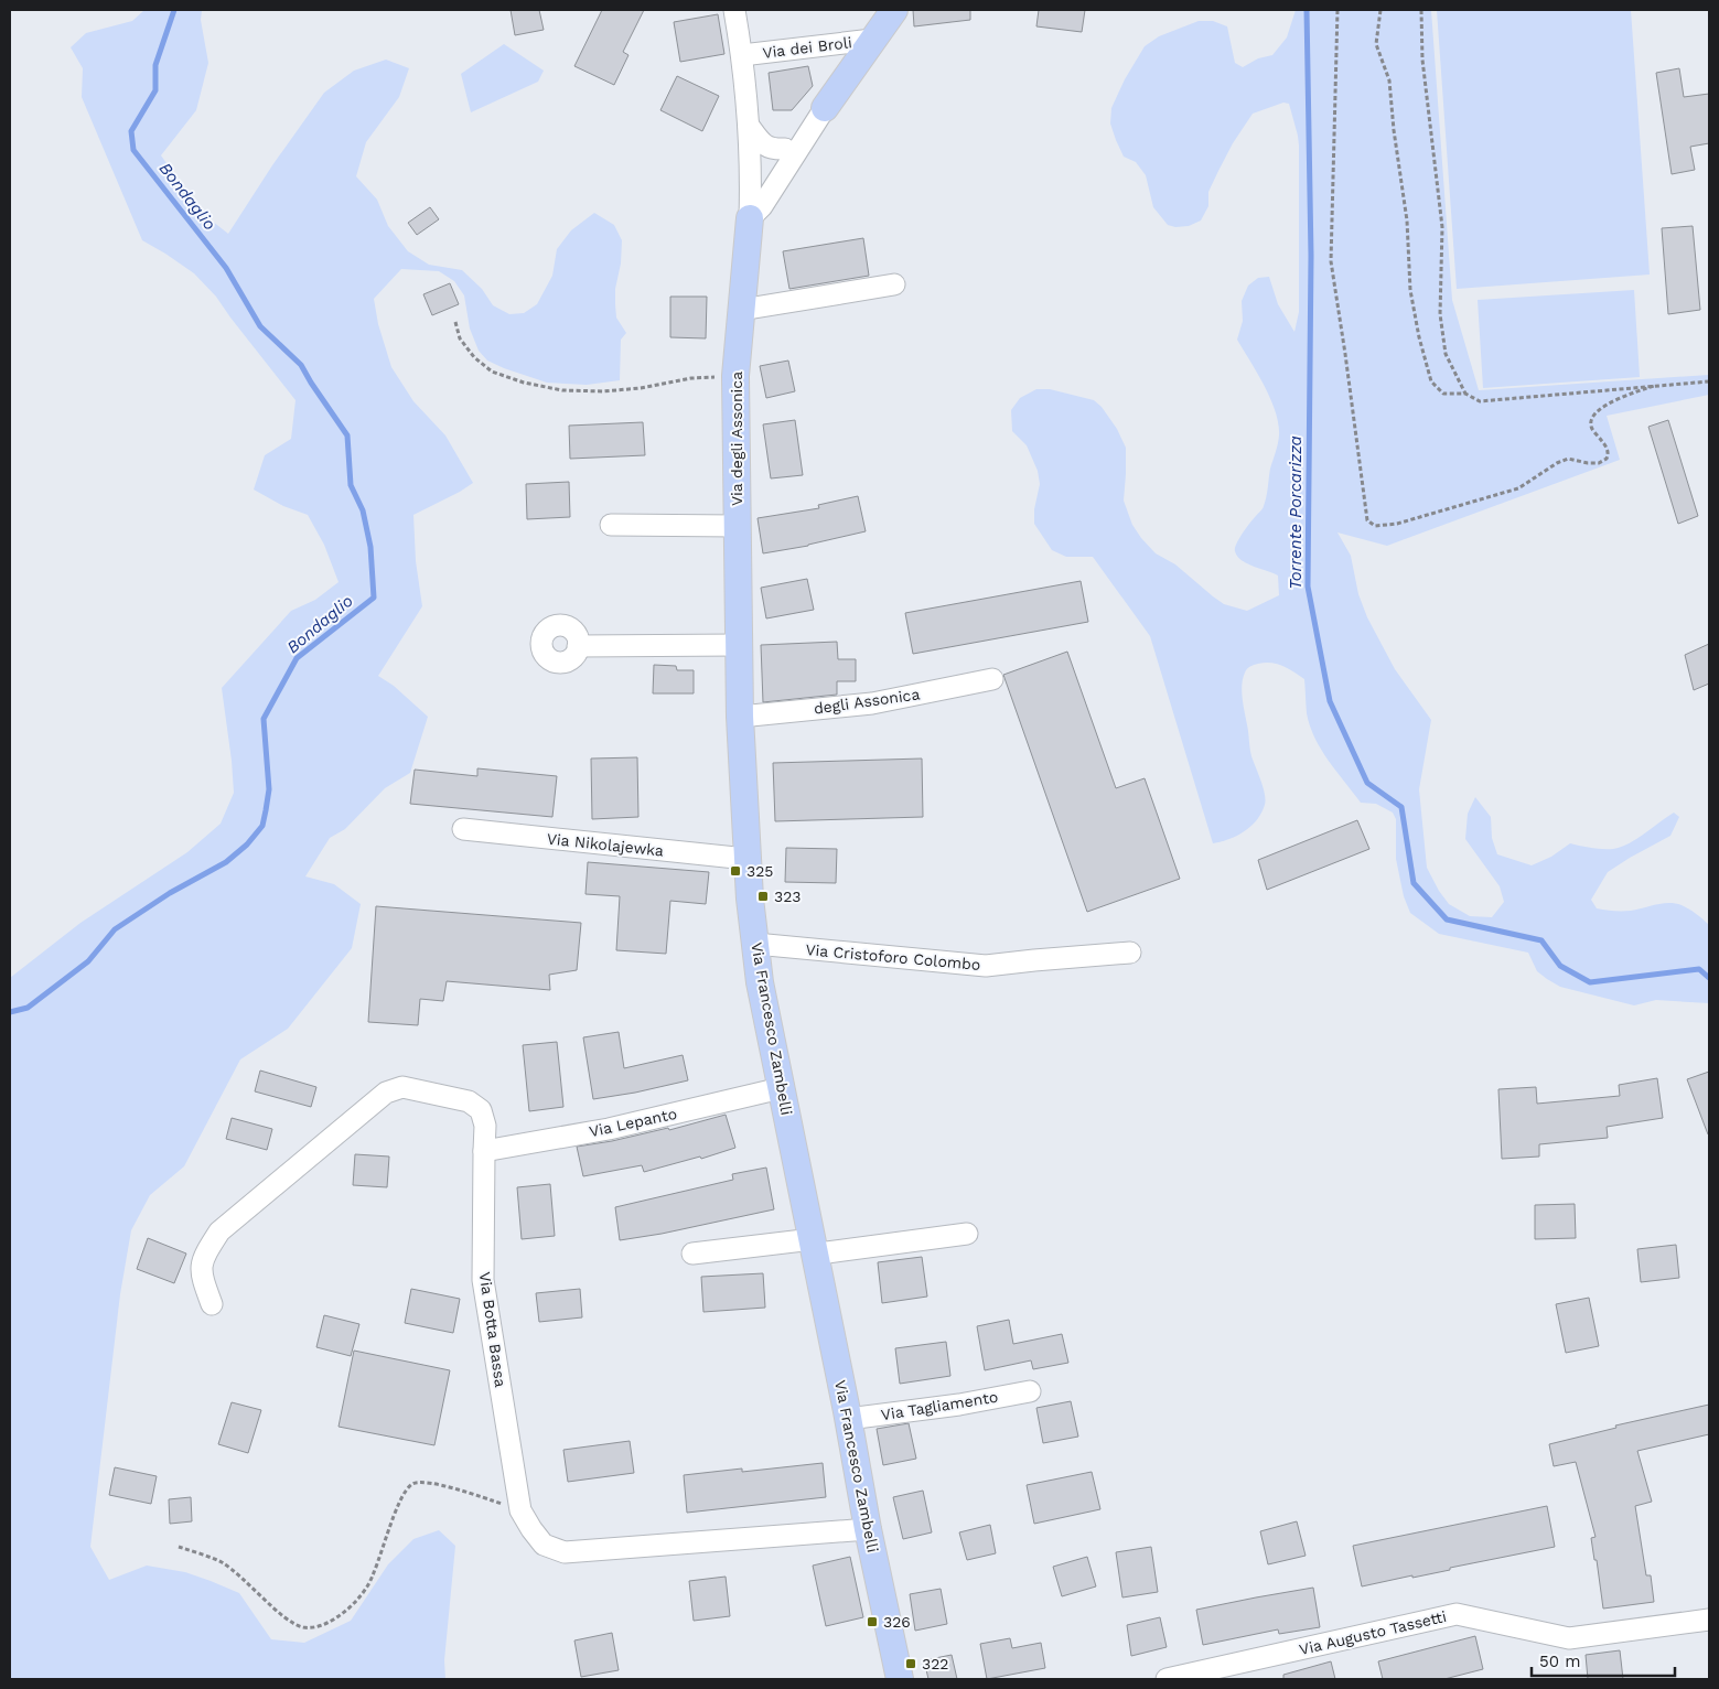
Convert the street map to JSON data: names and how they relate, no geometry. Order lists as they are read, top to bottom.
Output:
{
  "streets": {
    "main road": ["Via degli Assonica", "Via Francesco Zambelli"],
    "street": [
      "Via dei Broli",
      "degli Assonica",
      "Via Nikolajewka",
      "Via Cristoforo Colombo",
      "Via Lepanto",
      "Via Botta Bassa",
      "Via Tagliamento",
      "Via Augusto Tassetti"
    ]
  },
  "crossings": [
    ["Via dei Broli", "Via degli Assonica"],
    ["Via degli Assonica", "degli Assonica"],
    ["Via degli Assonica", "Via Nikolajewka"],
    ["Via degli Assonica", "Via Francesco Zambelli"],
    ["Via Nikolajewka", "Via Francesco Zambelli"],
    ["Via Cristoforo Colombo", "Via Francesco Zambelli"],
    ["Via Francesco Zambelli", "Via Lepanto"],
    ["Via Francesco Zambelli", "Via Botta Bassa"],
    ["Via Francesco Zambelli", "Via Tagliamento"],
    ["Via Lepanto", "Via Botta Bassa"]
  ],
  "water": ["Bondaglio", "Torrente Porcarizza"],
  "places": {
    "transit": [
      "325",
      "323",
      "326",
      "322"
    ]
  },
  "scale_bar": "50 m"
}
